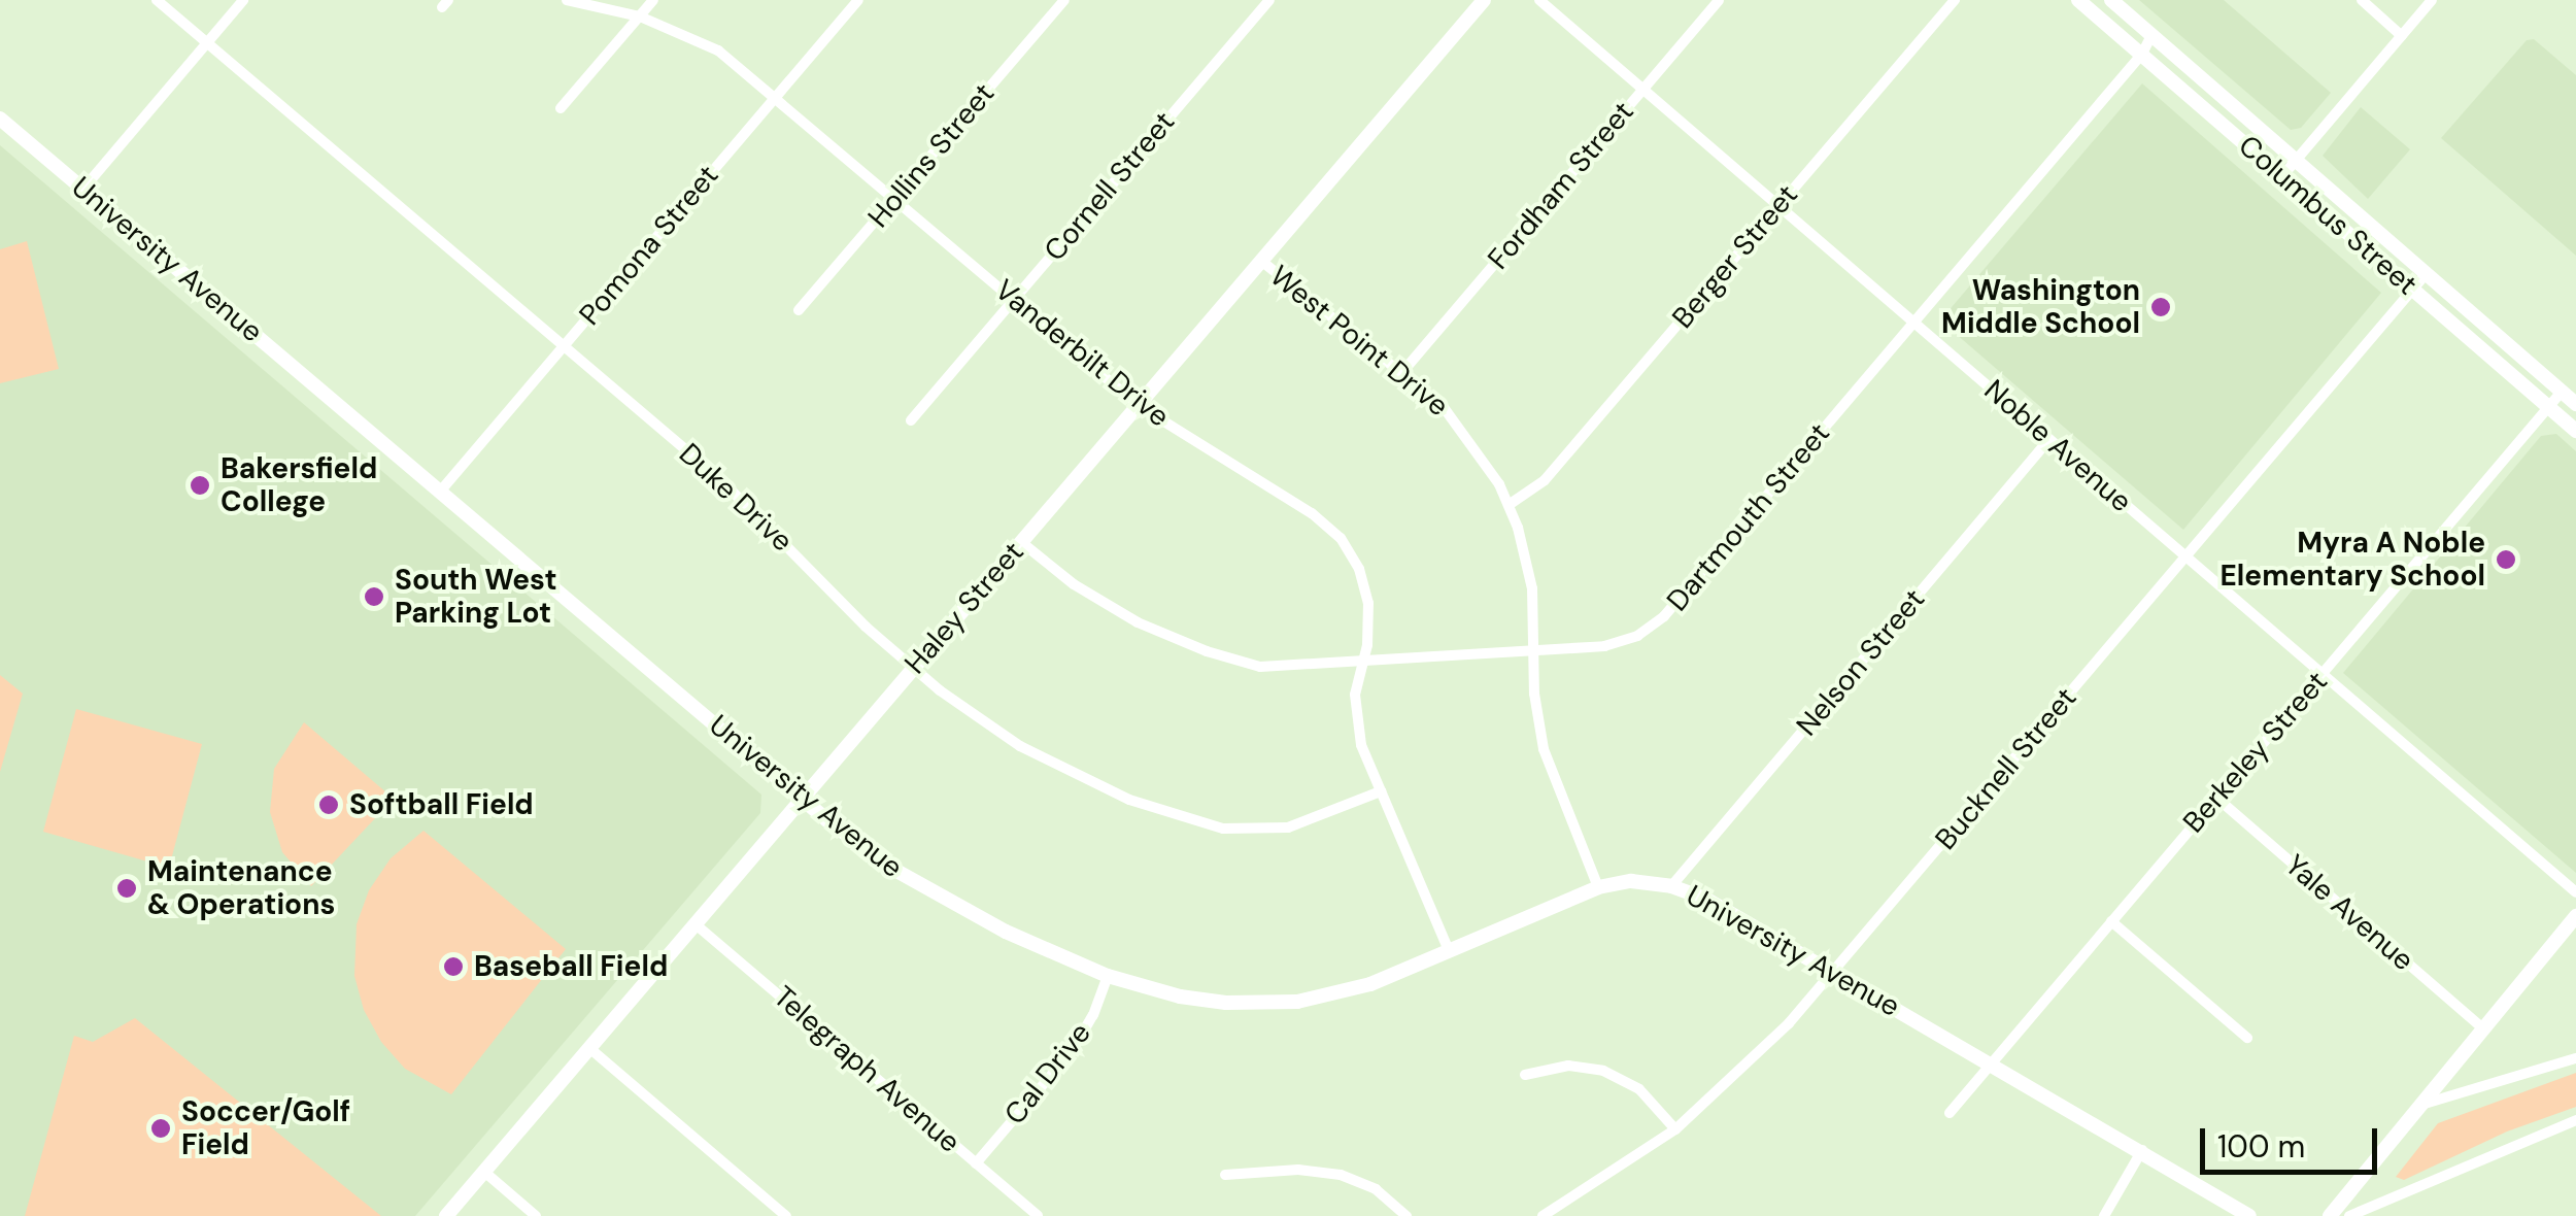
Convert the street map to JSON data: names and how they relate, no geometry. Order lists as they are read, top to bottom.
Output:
{
  "streets": {
    "street": [
      "Hollins Street",
      "Fordham Street",
      "Cornell Street",
      "Columbus Street",
      "Pomona Street",
      "Berger Street",
      "University Avenue",
      "West Point Drive",
      "Vanderbilt Drive",
      "Noble Avenue",
      "Duke Drive",
      "Dartmouth Street",
      "Haley Street",
      "Nelson Street",
      "Berkeley Street",
      "Bucknell Street",
      "Yale Avenue",
      "Telegraph Avenue",
      "Cal Drive"
    ]
  },
  "crossings": [
    ["Hollins Street", "Vanderbilt Drive"],
    ["Fordham Street", "West Point Drive"],
    ["Fordham Street", "Noble Avenue"],
    ["Cornell Street", "Vanderbilt Drive"],
    ["Columbus Street", "Dartmouth Street"],
    ["Columbus Street", "Berkeley Street"],
    ["Columbus Street", "Bucknell Street"],
    ["Pomona Street", "University Avenue"],
    ["Pomona Street", "Vanderbilt Drive"],
    ["Pomona Street", "Duke Drive"],
    ["Berger Street", "West Point Drive"],
    ["Berger Street", "Noble Avenue"],
    ["University Avenue", "West Point Drive"],
    ["University Avenue", "Vanderbilt Drive"],
    ["University Avenue", "Haley Street"],
    ["University Avenue", "Nelson Street"],
    ["University Avenue", "Berkeley Street"],
    ["University Avenue", "Bucknell Street"],
    ["University Avenue", "Cal Drive"],
    ["West Point Drive", "Dartmouth Street"],
    ["West Point Drive", "Haley Street"],
    ["Vanderbilt Drive", "Duke Drive"],
    ["Vanderbilt Drive", "Dartmouth Street"],
    ["Vanderbilt Drive", "Haley Street"],
    ["Noble Avenue", "Dartmouth Street"],
    ["Noble Avenue", "Nelson Street"],
    ["Noble Avenue", "Berkeley Street"],
    ["Noble Avenue", "Bucknell Street"],
    ["Duke Drive", "Haley Street"],
    ["Dartmouth Street", "Haley Street"],
    ["Haley Street", "Telegraph Avenue"],
    ["Berkeley Street", "Yale Avenue"],
    ["Telegraph Avenue", "Cal Drive"]
  ],
  "places": [
    "Washington Middle School",
    "Bakersfield College",
    "Myra A Noble Elementary School",
    "South West Parking Lot",
    "Softball Field",
    "Maintenance & Operations",
    "Baseball Field",
    "Soccer/Golf Field"
  ],
  "scale_bar": "100 m"
}
